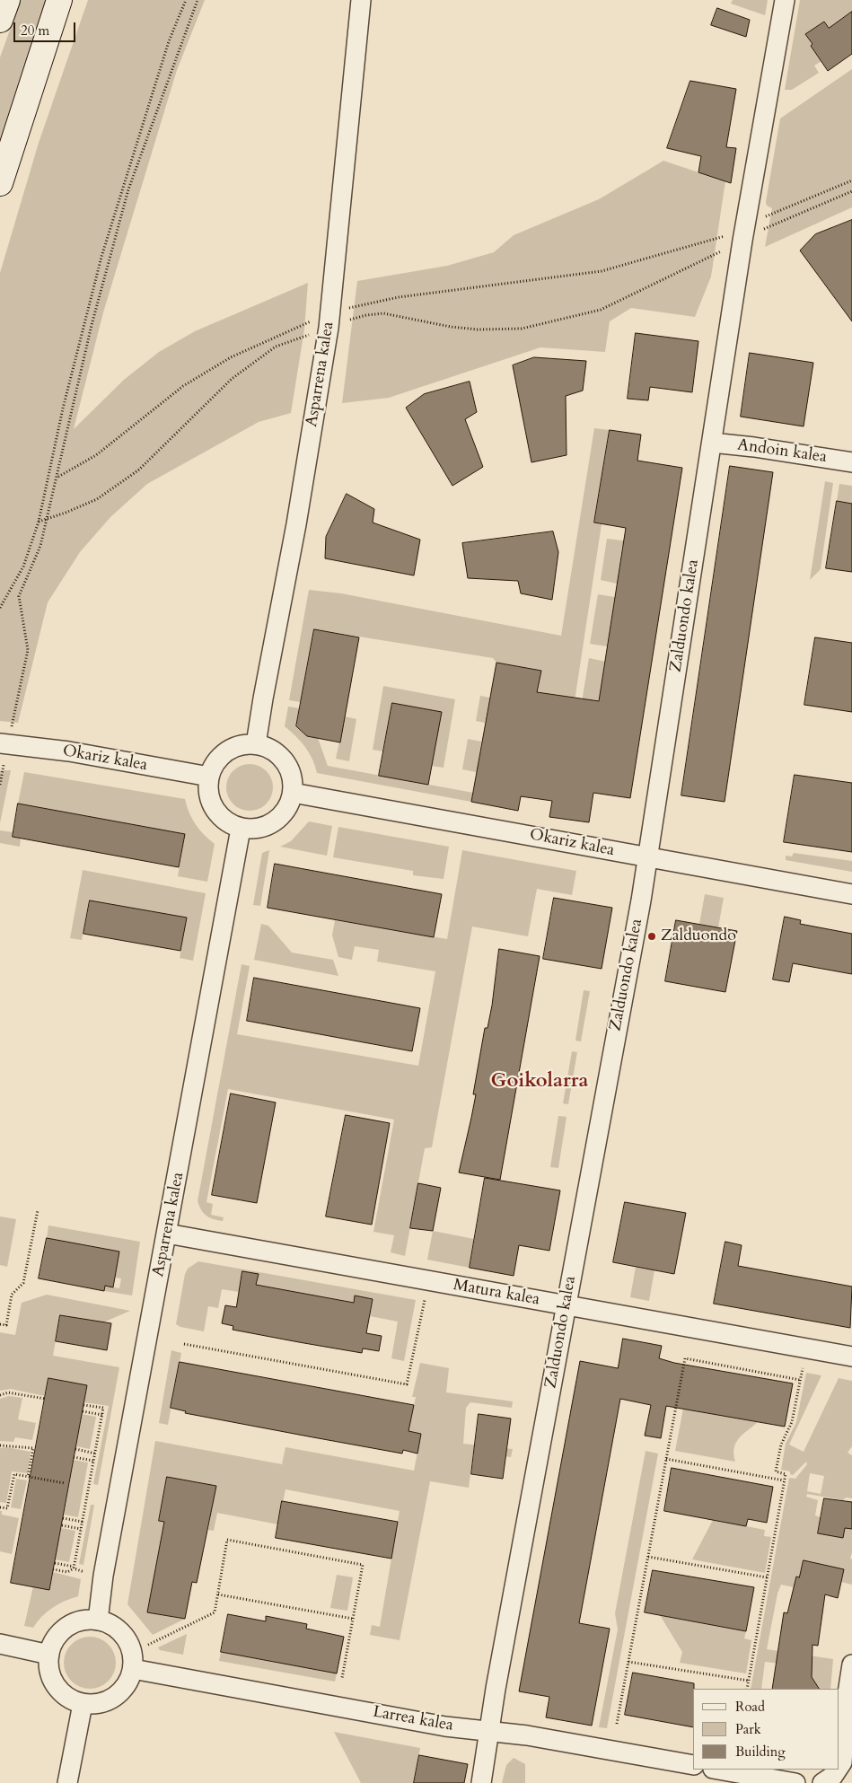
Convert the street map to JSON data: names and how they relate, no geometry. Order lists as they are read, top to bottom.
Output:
{
  "streets": {
    "street": [
      "Asparrena kalea",
      "Andoin kalea",
      "Zalduondo kalea",
      "Okariz kalea",
      "Matura kalea",
      "Larrea kalea"
    ]
  },
  "crossings": [
    ["Asparrena kalea", "Okariz kalea"],
    ["Asparrena kalea", "Matura kalea"],
    ["Asparrena kalea", "Larrea kalea"],
    ["Andoin kalea", "Zalduondo kalea"],
    ["Zalduondo kalea", "Okariz kalea"],
    ["Zalduondo kalea", "Matura kalea"],
    ["Zalduondo kalea", "Larrea kalea"]
  ],
  "districts": ["Goikolarra"],
  "places": ["Zalduondo"],
  "legend": ["Road", "Park", "Building"],
  "scale_bar": "20 m"
}
